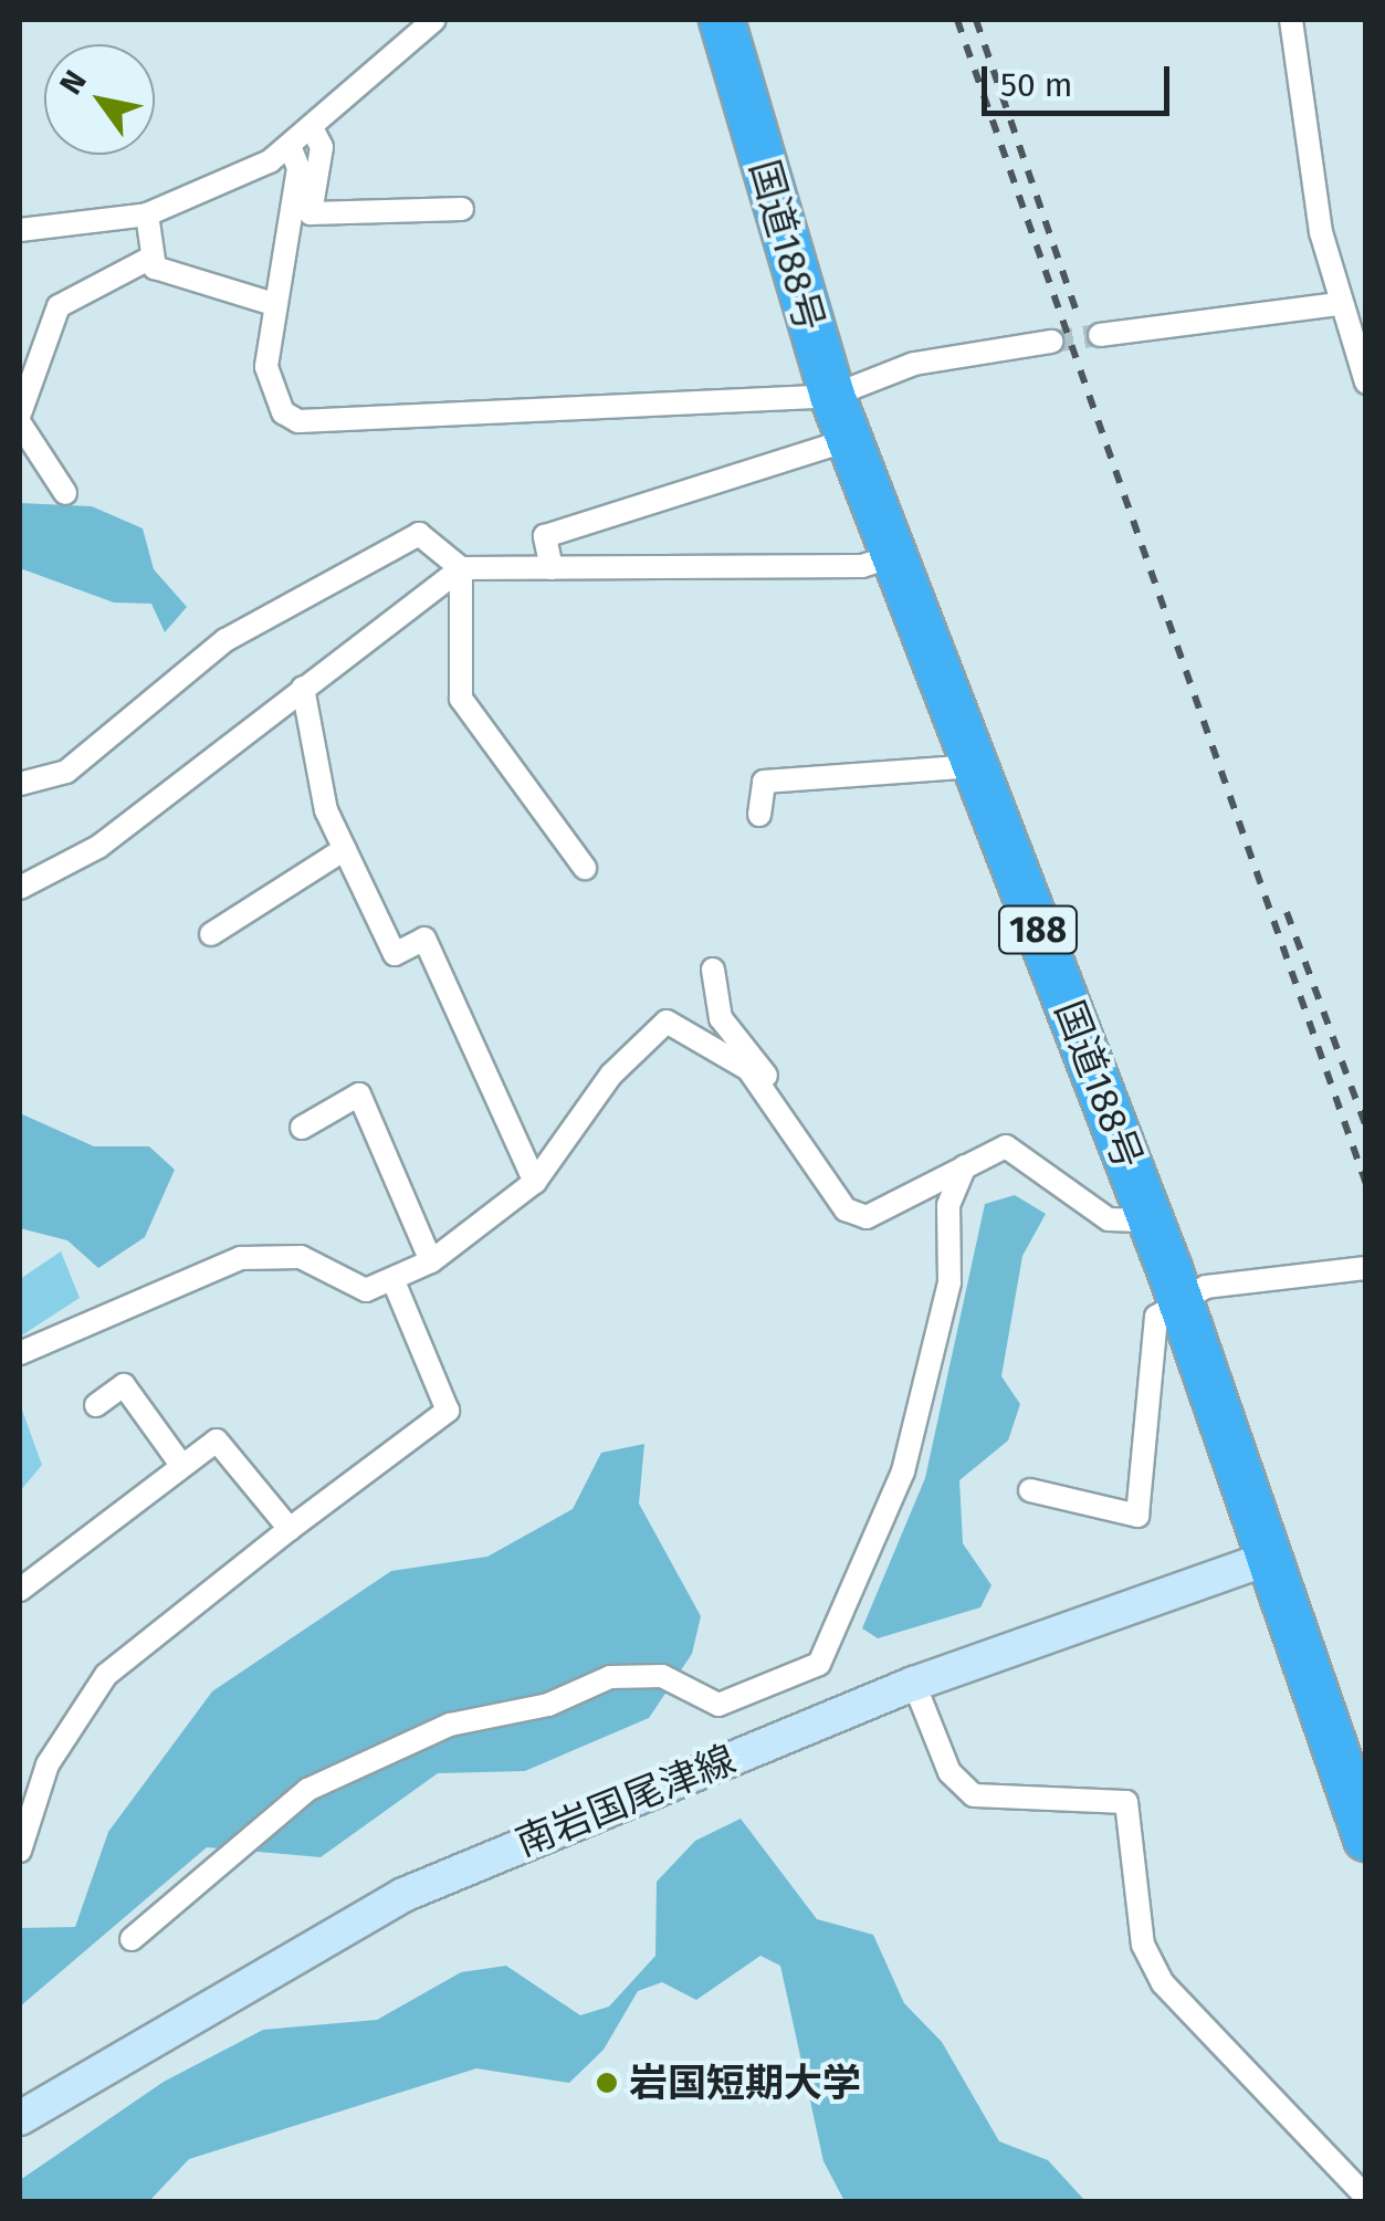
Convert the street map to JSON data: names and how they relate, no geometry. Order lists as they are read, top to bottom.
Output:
{
  "streets": {
    "highway": ["国道188号", "188"],
    "main road": ["南岩国尾津線"]
  },
  "crossings": [
    ["国道188号", "南岩国尾津線"]
  ],
  "places": ["岩国短期大学"],
  "scale_bar": "50 m",
  "north": "top left"
}
